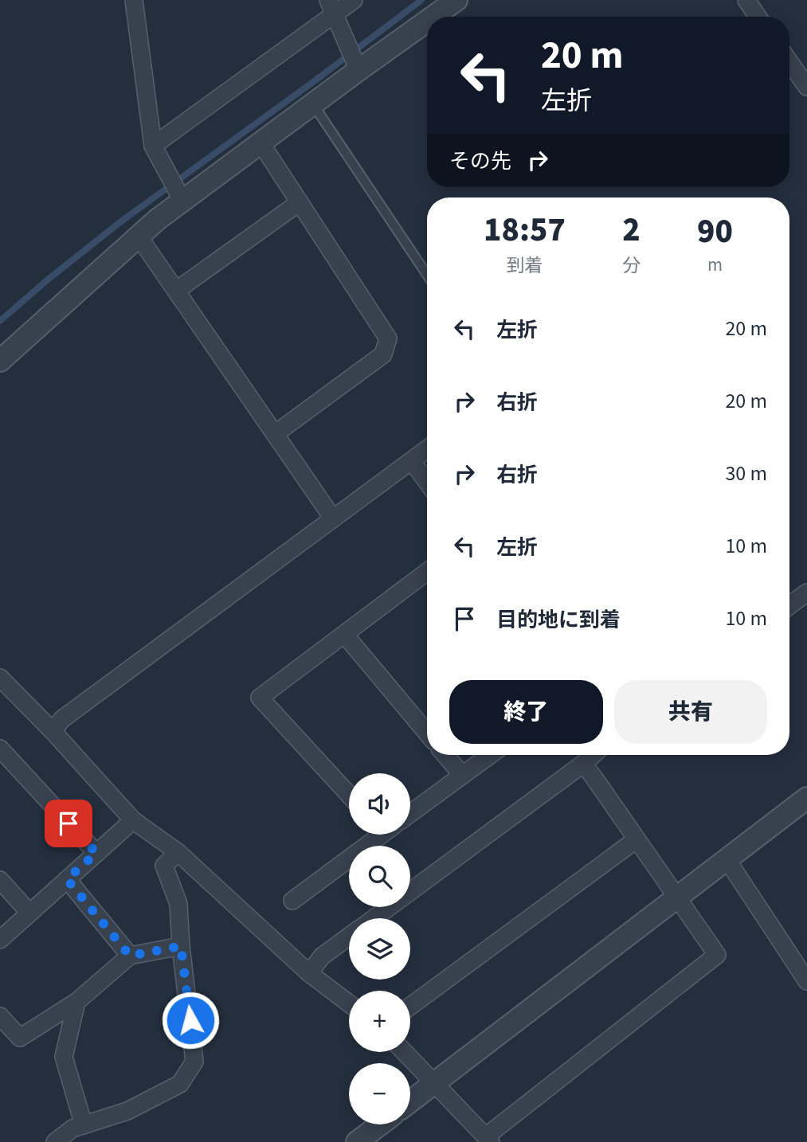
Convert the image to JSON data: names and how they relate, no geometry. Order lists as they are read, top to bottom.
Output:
{
  "page": {
    "turn": ["20 m", "左折"],
    "then": "その先",
    "eta": [
      "18:57",
      "到着",
      "2",
      "分",
      "90",
      "m"
    ],
    "list": [
      {
        "name": "左折",
        "value": "20 m"
      },
      {
        "name": "右折",
        "value": "20 m"
      },
      {
        "name": "右折",
        "value": "30 m"
      },
      {
        "name": "左折",
        "value": "10 m"
      },
      {
        "name": "目的地に到着",
        "value": "10 m"
      }
    ],
    "buttons": ["終了", "共有"],
    "map_buttons": ["+", "−"]
  }
}
